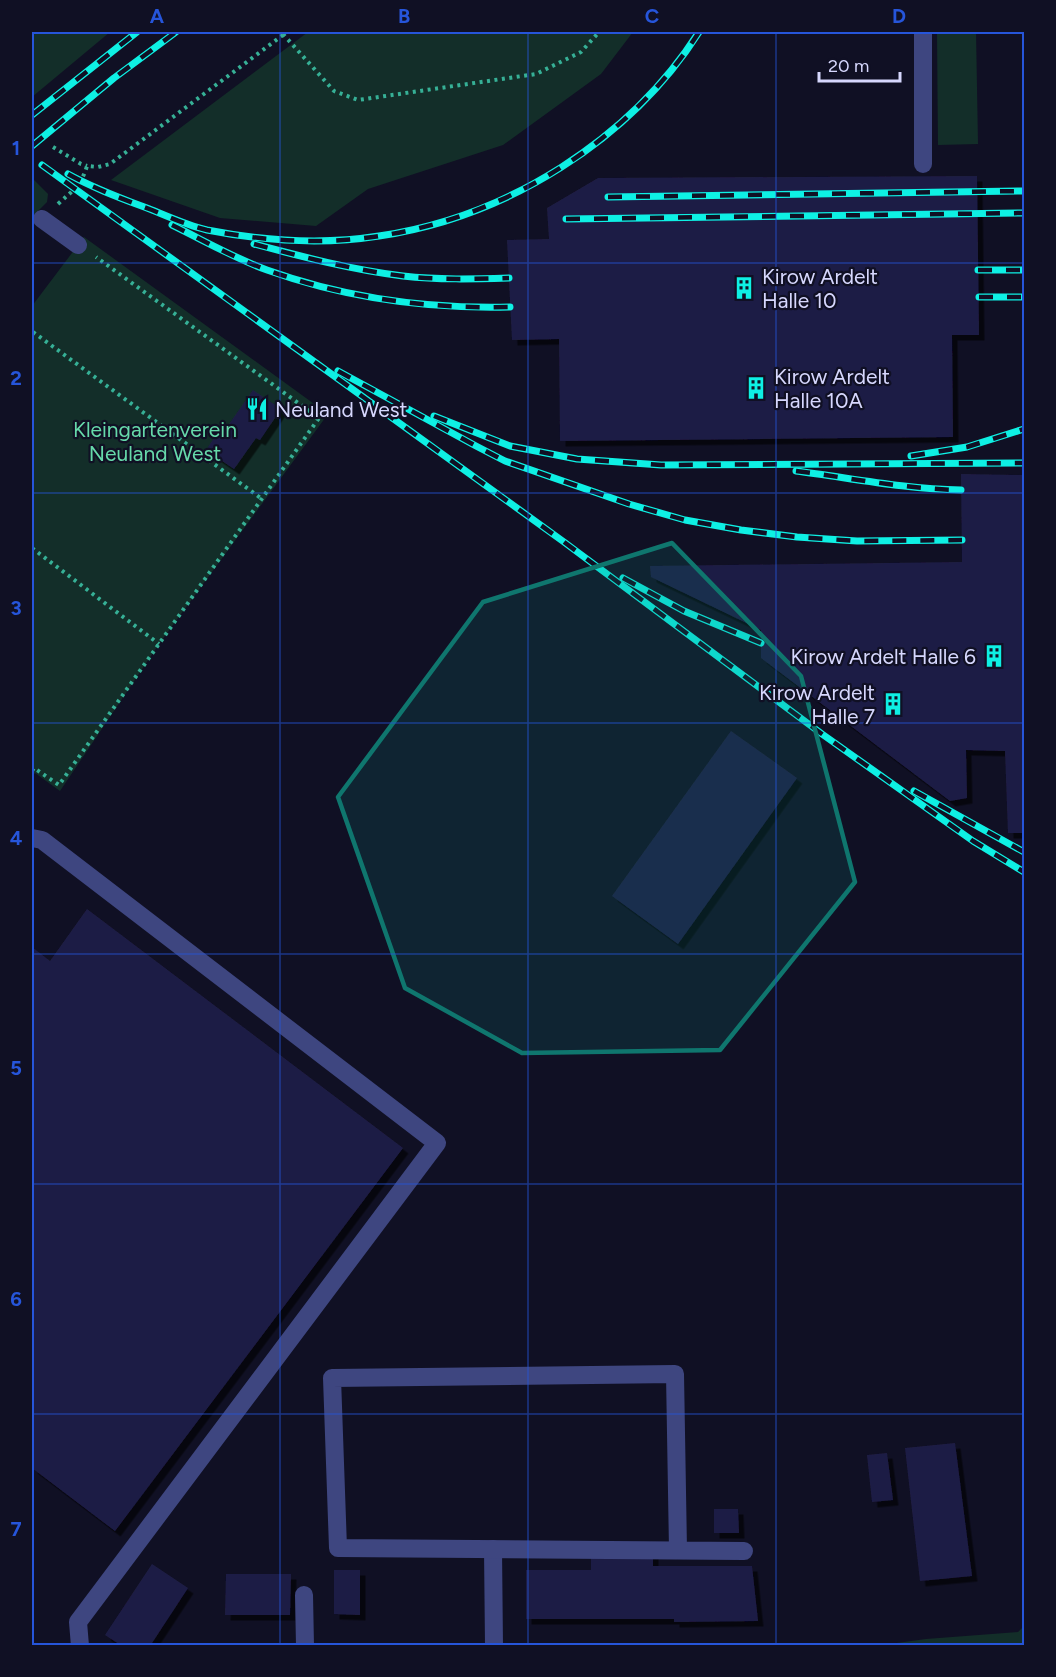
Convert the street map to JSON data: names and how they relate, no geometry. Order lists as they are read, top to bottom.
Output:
{
  "parks": ["Kleingartenverein Neuland West"],
  "places": {
    "building": [
      "Kirow Ardelt Halle 10",
      "Kirow Ardelt Halle 10A",
      "Kirow Ardelt Halle 6",
      "Kirow Ardelt Halle 7"
    ],
    "restaurant": ["Neuland West"]
  },
  "scale_bar": "20 m",
  "grid": {
    "columns": [
      "A",
      "B",
      "C",
      "D"
    ],
    "rows": [
      "1",
      "2",
      "3",
      "4",
      "5",
      "6",
      "7"
    ]
  }
}
